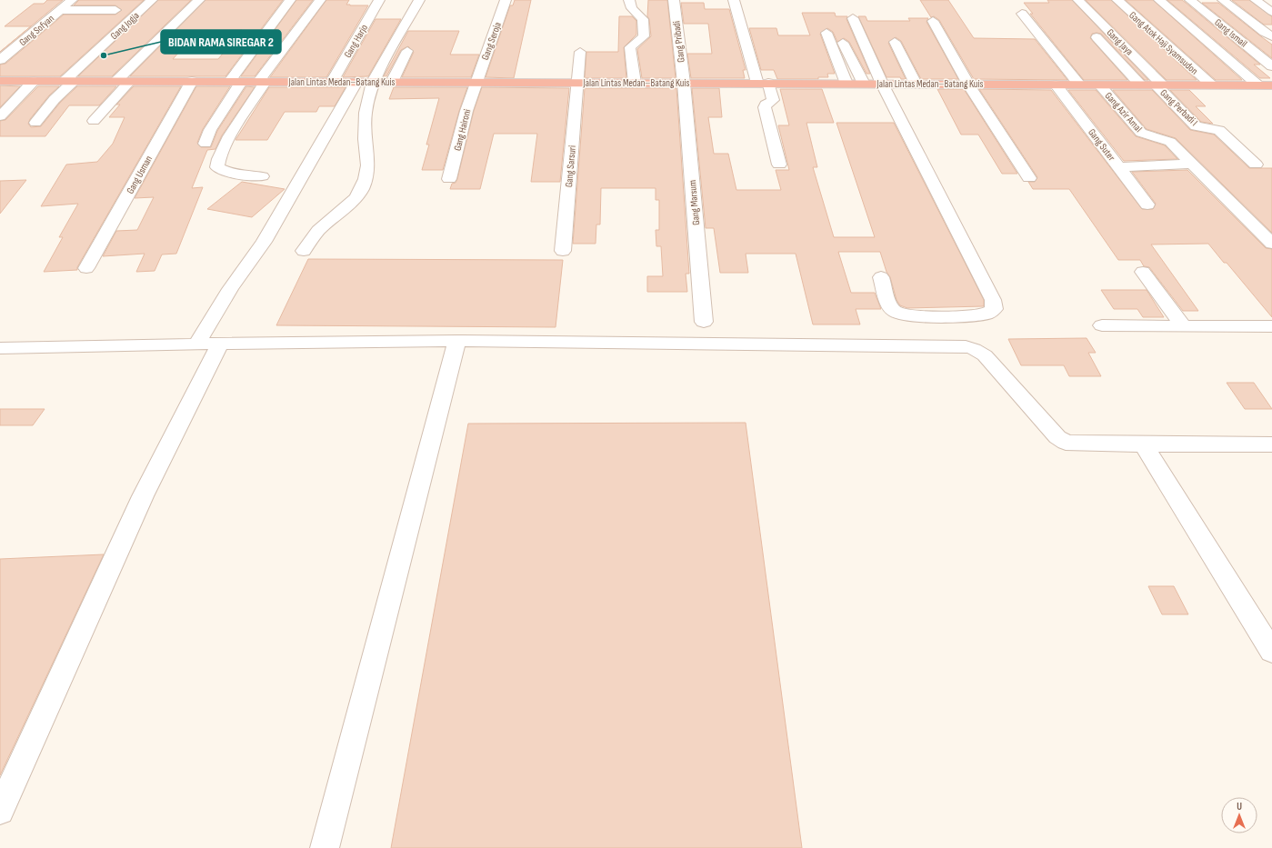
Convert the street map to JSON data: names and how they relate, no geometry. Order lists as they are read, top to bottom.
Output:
{
  "streets": {
    "highway": ["Jalan Lintas Medan–Batang Kuis"],
    "street": [
      "Gang Jogja",
      "Gang Sofyan",
      "Gang Ismail",
      "Gang Harjo",
      "Gang Seroja",
      "Gang Pribadi",
      "Gang Jaya",
      "Gang Atok Haji Syamsudon",
      "Gang Perbadi I",
      "Gang Azir Amal",
      "Gang Haironi",
      "Gang Suter",
      "Gang Sarsuri",
      "Gang Usman",
      "Gang Marsum"
    ]
  },
  "crossings": [
    ["Gang Jogja", "Jalan Lintas Medan–Batang Kuis"],
    ["Gang Harjo", "Jalan Lintas Medan–Batang Kuis"],
    ["Gang Seroja", "Jalan Lintas Medan–Batang Kuis"],
    ["Gang Seroja", "Gang Haironi"],
    ["Gang Pribadi", "Jalan Lintas Medan–Batang Kuis"],
    ["Gang Pribadi", "Gang Marsum"],
    ["Gang Jaya", "Jalan Lintas Medan–Batang Kuis"],
    ["Gang Jaya", "Gang Perbadi I"],
    ["Gang Atok Haji Syamsudon", "Jalan Lintas Medan–Batang Kuis"],
    ["Jalan Lintas Medan–Batang Kuis", "Gang Perbadi I"],
    ["Jalan Lintas Medan–Batang Kuis", "Gang Azir Amal"],
    ["Jalan Lintas Medan–Batang Kuis", "Gang Haironi"],
    ["Jalan Lintas Medan–Batang Kuis", "Gang Suter"],
    ["Jalan Lintas Medan–Batang Kuis", "Gang Sarsuri"],
    ["Jalan Lintas Medan–Batang Kuis", "Gang Usman"],
    ["Jalan Lintas Medan–Batang Kuis", "Gang Marsum"]
  ],
  "places": ["BIDAN RAMA SIREGAR 2"],
  "north": "top"
}
